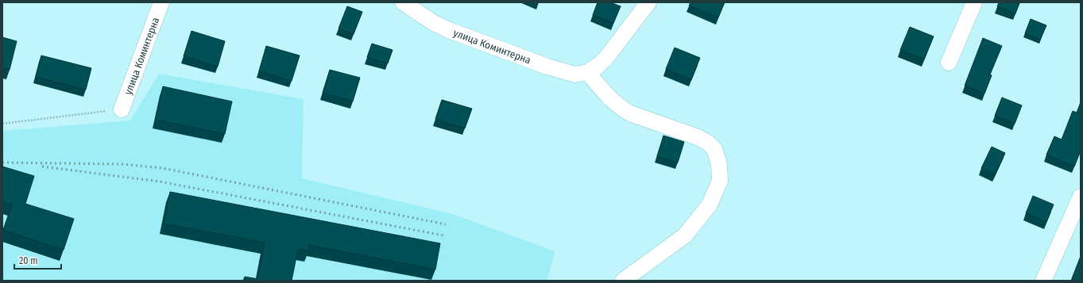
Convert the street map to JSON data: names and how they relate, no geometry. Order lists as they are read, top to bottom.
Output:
{
  "streets": {
    "street": ["улица Коминтерна"]
  },
  "scale_bar": "20 m"
}
